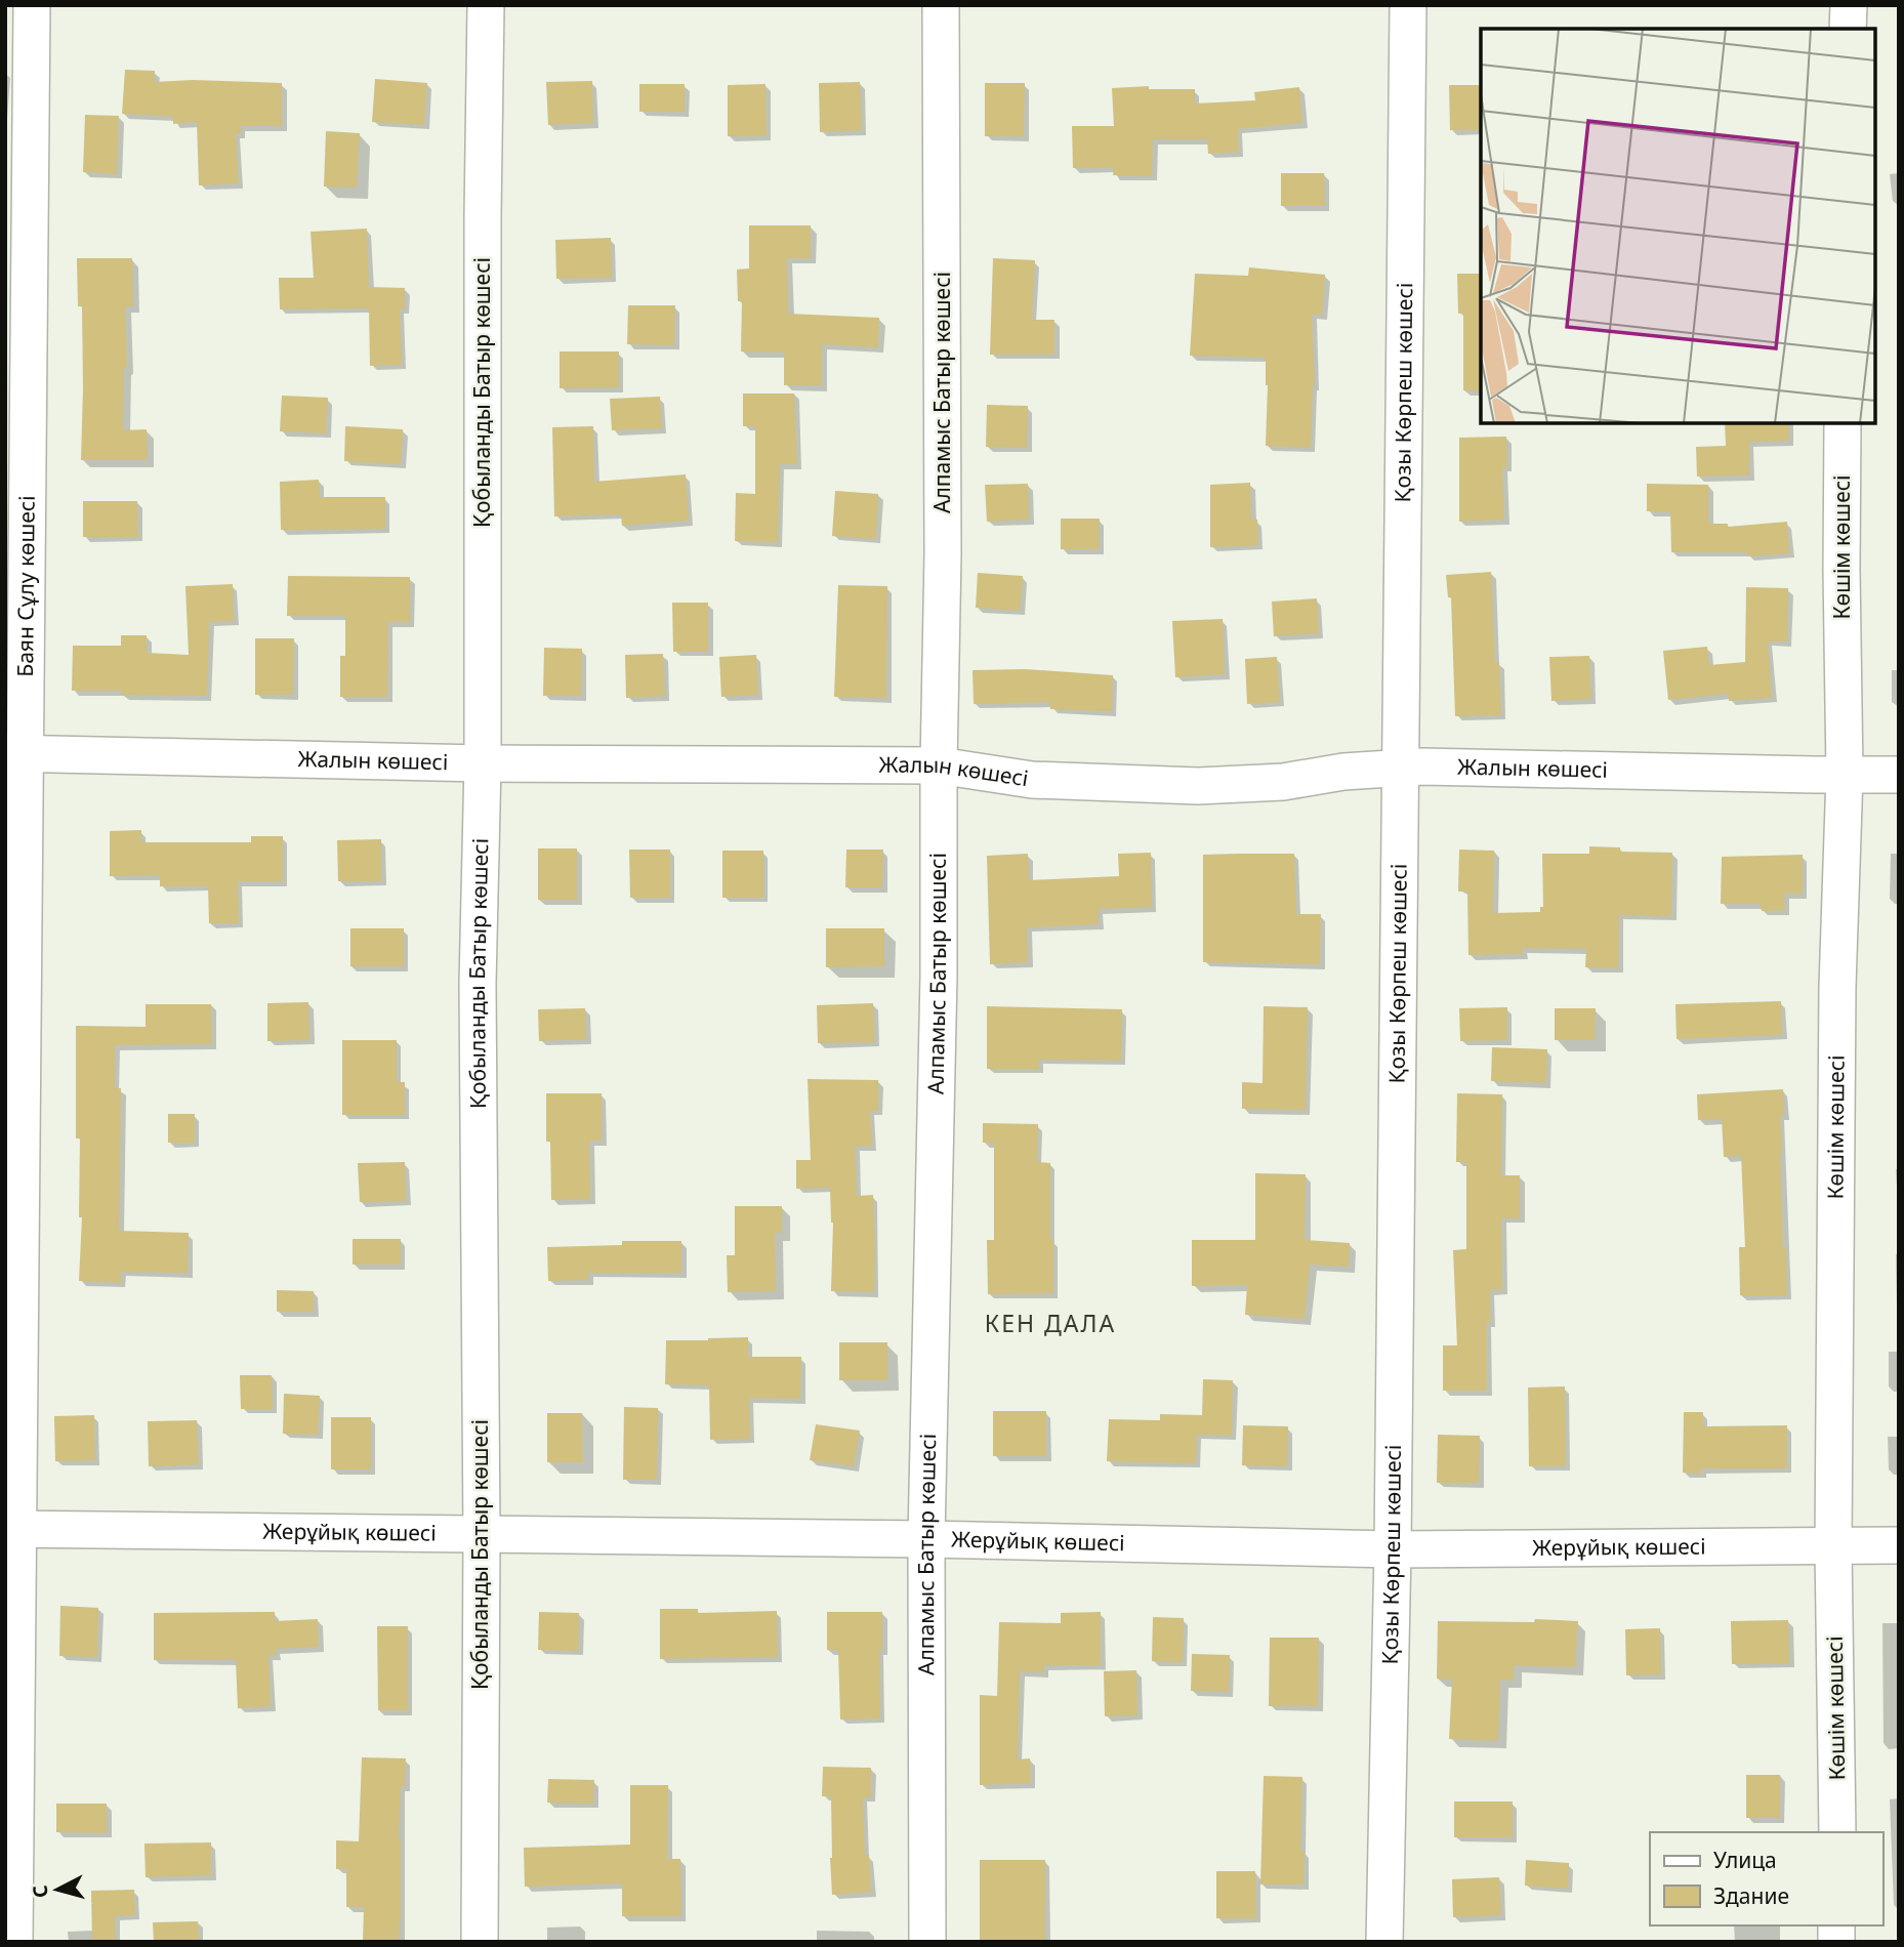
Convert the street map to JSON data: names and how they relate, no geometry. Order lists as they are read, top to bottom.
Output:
{
  "streets": {
    "street": [
      "Қобыланды Батыр көшесі",
      "Алпамыс Батыр көшесі",
      "Қозы Көрпеш көшесі",
      "Көшім көшесі",
      "Баян Сұлу көшесі",
      "Жалын көшесі",
      "Жерұйық көшесі"
    ]
  },
  "crossings": [
    ["Қобыланды Батыр көшесі", "Жалын көшесі"],
    ["Қобыланды Батыр көшесі", "Жерұйық көшесі"],
    ["Алпамыс Батыр көшесі", "Жалын көшесі"],
    ["Алпамыс Батыр көшесі", "Жерұйық көшесі"],
    ["Қозы Көрпеш көшесі", "Жалын көшесі"],
    ["Қозы Көрпеш көшесі", "Жерұйық көшесі"],
    ["Көшім көшесі", "Жалын көшесі"],
    ["Көшім көшесі", "Жерұйық көшесі"],
    ["Баян Сұлу көшесі", "Жалын көшесі"],
    ["Баян Сұлу көшесі", "Жерұйық көшесі"]
  ],
  "districts": ["КЕН ДАЛА"],
  "legend": ["Улица", "Здание"],
  "north": "left"
}
